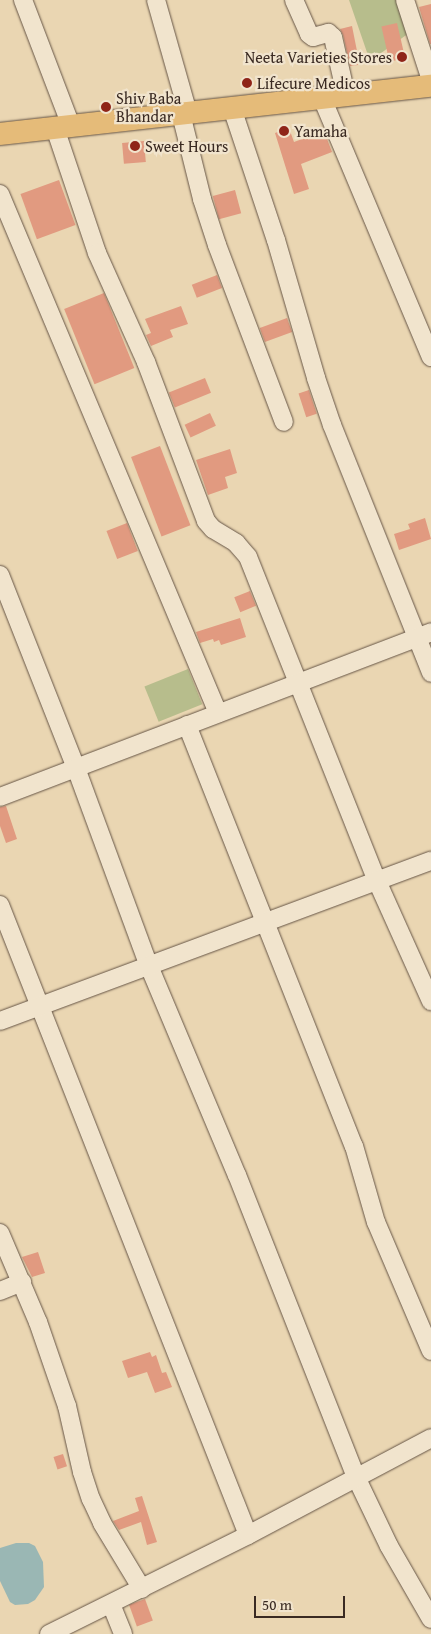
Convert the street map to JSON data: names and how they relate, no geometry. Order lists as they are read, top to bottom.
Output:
{
  "places": [
    "Neeta Varieties Stores",
    "Lifecure Medicos",
    "Shiv Baba Bhandar",
    "Yamaha",
    "Sweet Hours"
  ],
  "scale_bar": "50 m"
}
